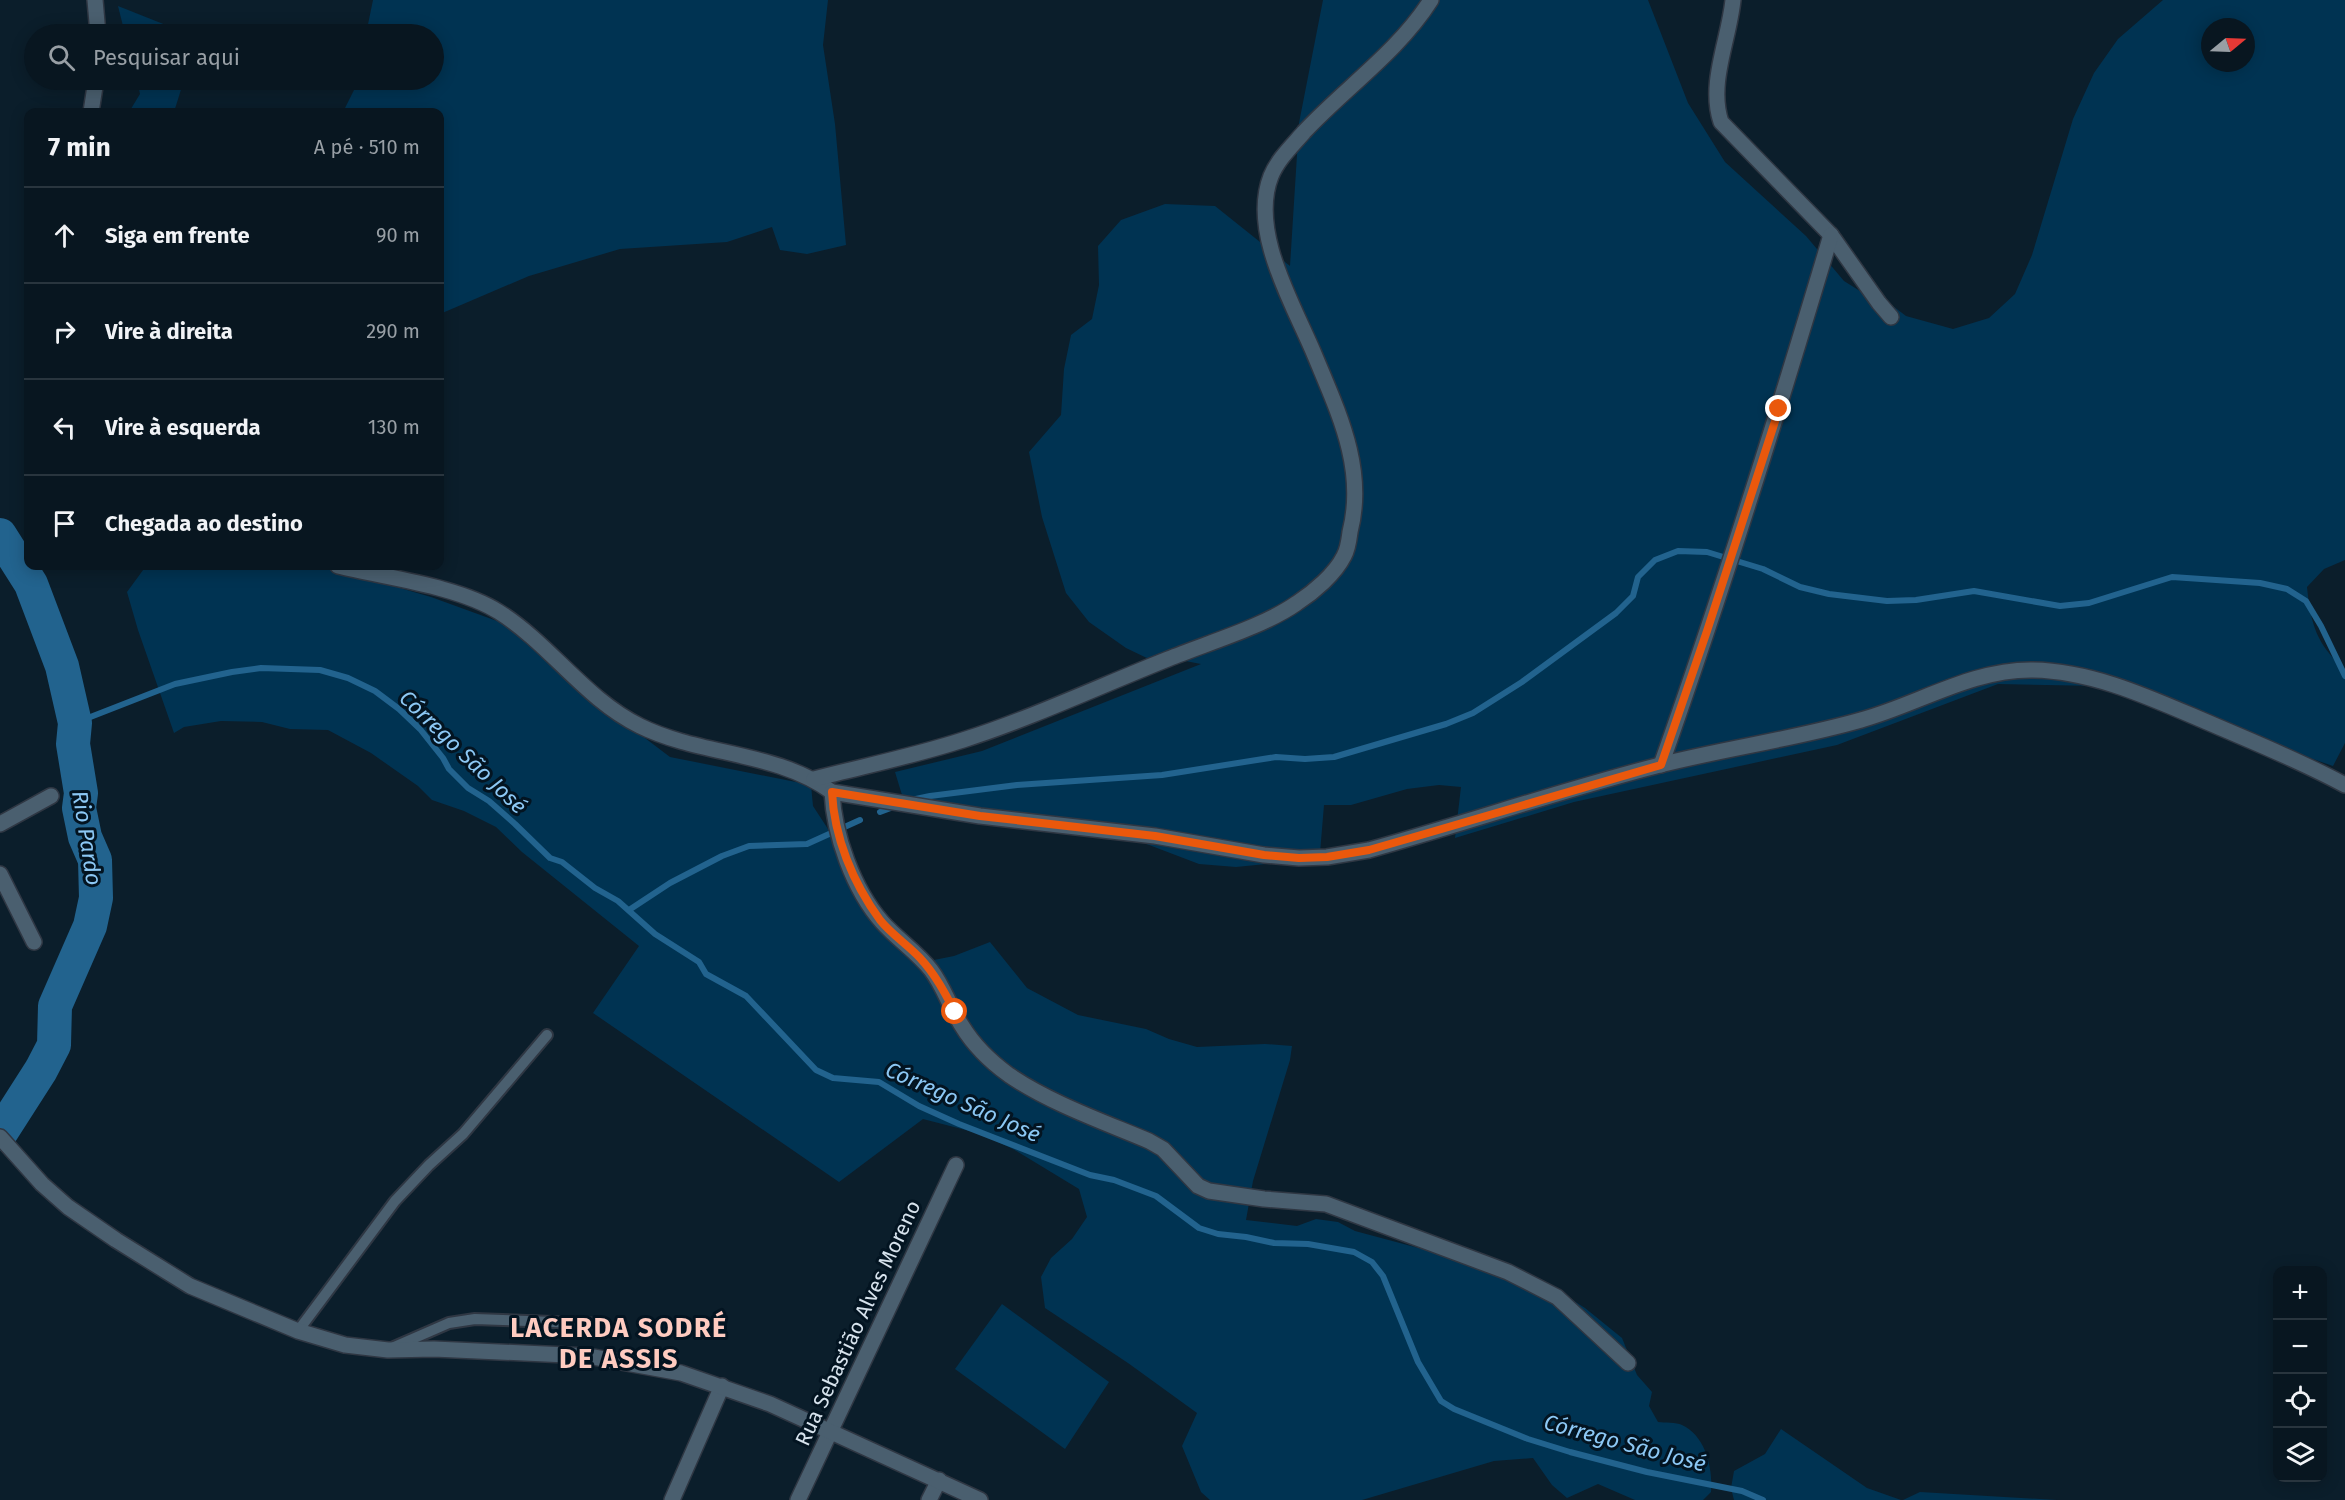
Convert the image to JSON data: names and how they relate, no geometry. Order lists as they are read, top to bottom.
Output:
{
  "streets": {
    "street": ["Rua Sebastião Alves Moreno"]
  },
  "districts": ["LACERDA SODRÉ DE ASSIS"],
  "water": ["Córrego São José", "Rio Pardo"],
  "north": "right",
  "page": {
    "search": "Pesquisar aqui",
    "heading": ["7 min", "A pé · 510 m"],
    "list": [
      ["Siga em frente", "90 m"],
      ["Vire à direita", "290 m"],
      ["Vire à esquerda", "130 m"],
      "Chegada ao destino"
    ],
    "map_buttons": ["+", "−"]
  }
}
